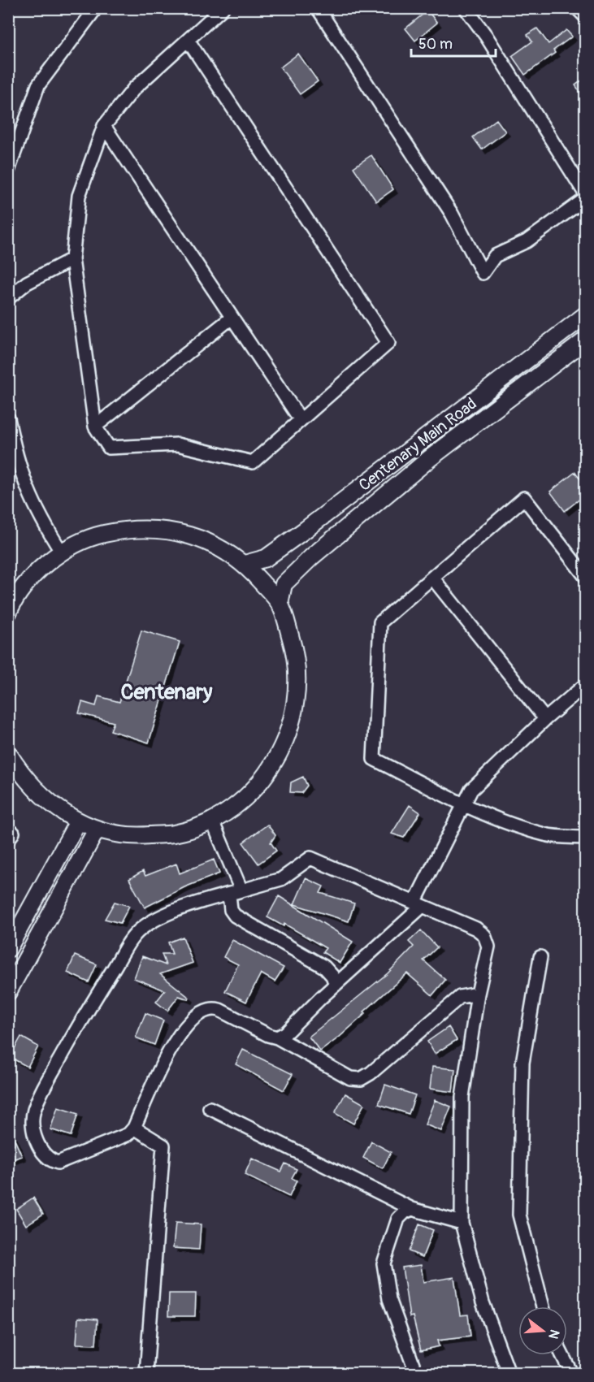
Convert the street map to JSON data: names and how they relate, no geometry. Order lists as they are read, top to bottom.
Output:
{
  "streets": {
    "street": ["Centenary Main Road"]
  },
  "districts": ["Centenary"],
  "scale_bar": "50 m",
  "north": "right"
}
